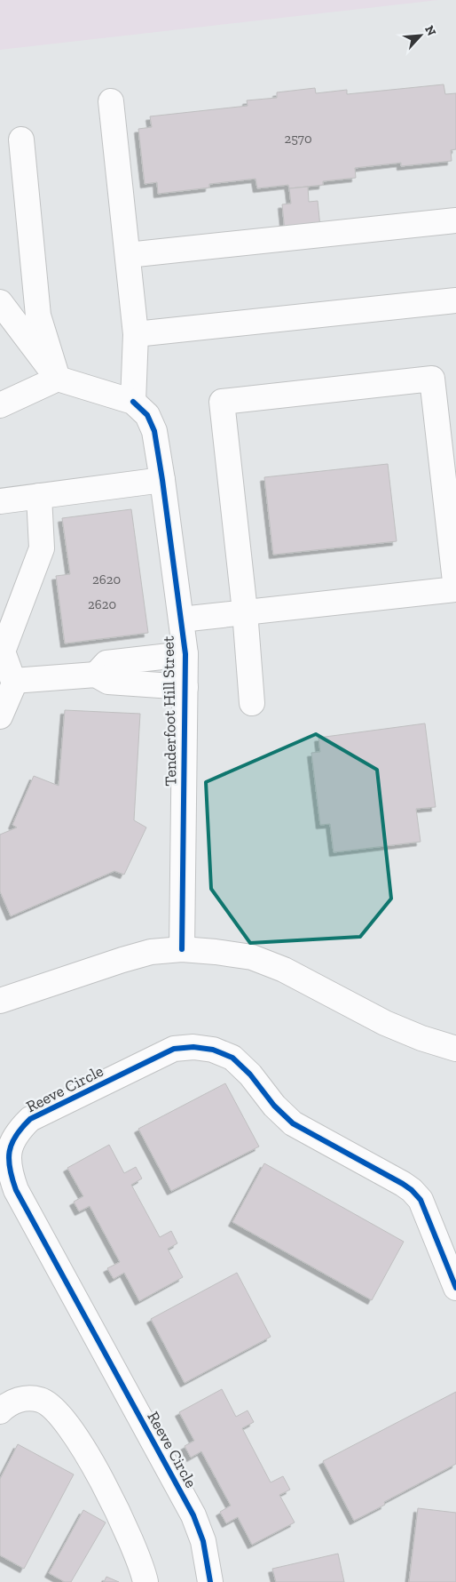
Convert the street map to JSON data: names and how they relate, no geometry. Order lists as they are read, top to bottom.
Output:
{
  "streets": {
    "street": ["Tenderfoot Hill Street", "Reeve Circle"]
  },
  "house_numbers": ["2570", "2620", "2620"],
  "north": "top right"
}
